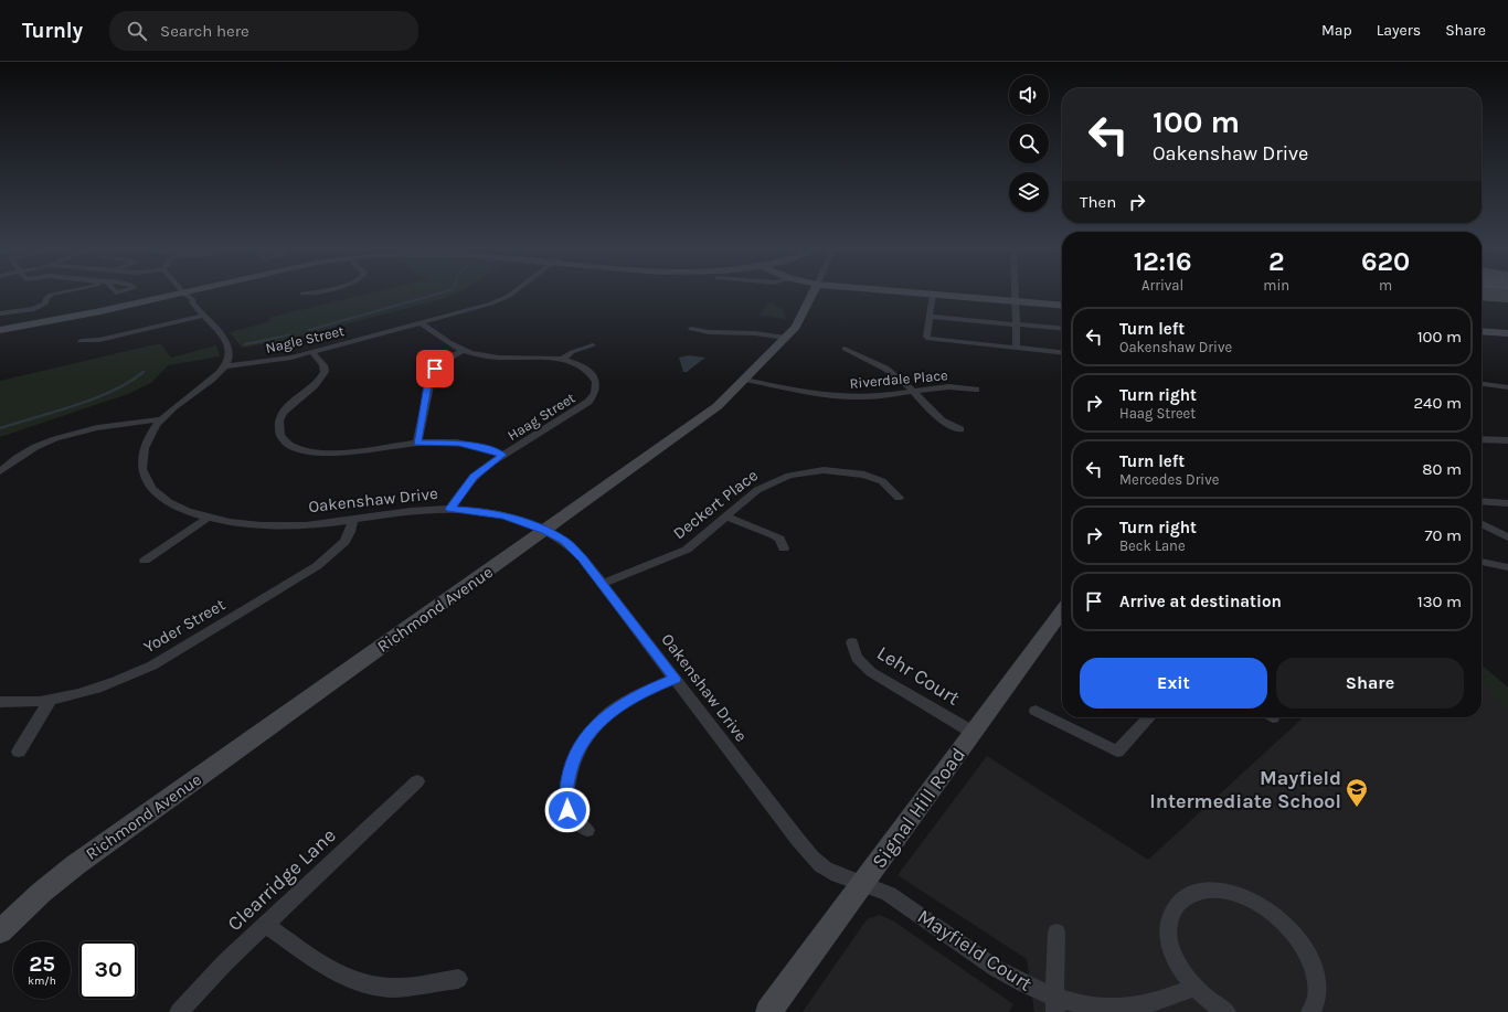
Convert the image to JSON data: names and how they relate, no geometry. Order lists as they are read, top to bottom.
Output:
{
  "streets": {
    "main road": ["Richmond Avenue", "Signal Hill Road"],
    "street": [
      "Nagle Street",
      "Riverdale Place",
      "Haag Street",
      "Oakenshaw Drive",
      "Deckert Place",
      "Yoder Street",
      "Lehr Court",
      "Clearridge Lane",
      "Mayfield Court"
    ]
  },
  "crossings": [
    ["Nagle Street", "Haag Street"],
    ["Nagle Street", "Oakenshaw Drive"],
    ["Riverdale Place", "Richmond Avenue"],
    ["Haag Street", "Oakenshaw Drive"],
    ["Oakenshaw Drive", "Deckert Place"],
    ["Oakenshaw Drive", "Richmond Avenue"],
    ["Oakenshaw Drive", "Yoder Street"],
    ["Oakenshaw Drive", "Signal Hill Road"],
    ["Oakenshaw Drive", "Mayfield Court"],
    ["Lehr Court", "Signal Hill Road"],
    ["Signal Hill Road", "Mayfield Court"]
  ],
  "places": {
    "school or university": ["Mayfield Intermediate School"]
  },
  "page": {
    "header": "Turnly",
    "search": "Search here",
    "nav": ["Map", "Layers", "Share"],
    "turn": ["100 m", "Oakenshaw Drive"],
    "then": "Then",
    "eta": [
      "12:16",
      "Arrival",
      "2",
      "min",
      "620",
      "m"
    ],
    "list": [
      {
        "name": "Turn left",
        "note": "Oakenshaw Drive",
        "value": "100 m"
      },
      {
        "name": "Turn right",
        "note": "Haag Street",
        "value": "240 m"
      },
      {
        "name": "Turn left",
        "note": "Mercedes Drive",
        "value": "80 m"
      },
      {
        "name": "Turn right",
        "note": "Beck Lane",
        "value": "70 m"
      },
      {
        "name": "Arrive at destination",
        "value": "130 m"
      }
    ],
    "buttons": ["Exit", "Share"],
    "speed": "25 km/h",
    "limit": "30"
  }
}
